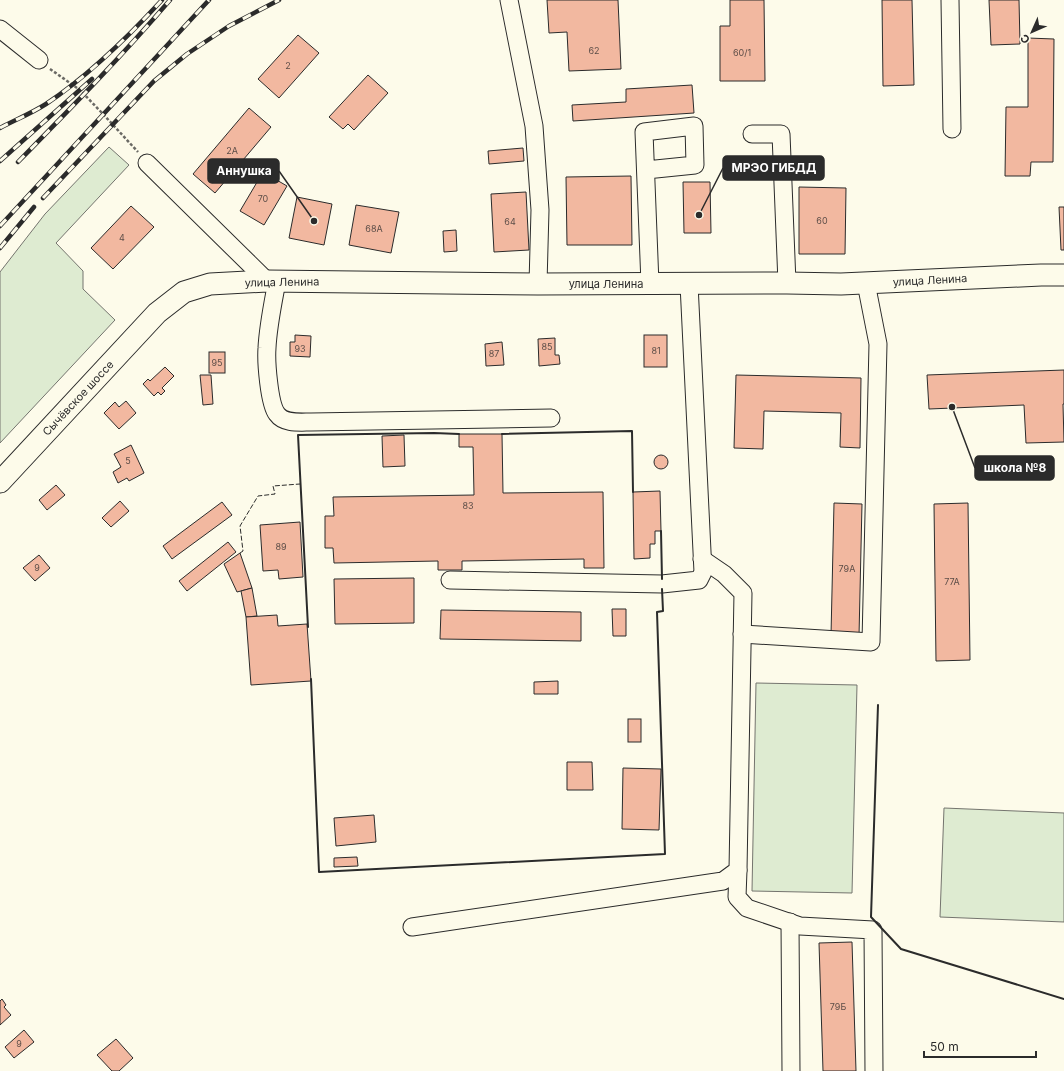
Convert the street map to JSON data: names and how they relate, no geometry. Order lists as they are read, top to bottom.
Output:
{
  "streets": {
    "main road": ["улица Ленина", "Сычёвское шоссе"]
  },
  "crossings": [
    ["улица Ленина", "Сычёвское шоссе"]
  ],
  "places": ["МРЭО ГИБДД", "Аннушка", "школа №8"],
  "house_numbers": [
    "62",
    "60/1",
    "2",
    "2А",
    "70",
    "60",
    "64",
    "68А",
    "4",
    "85",
    "93",
    "81",
    "87",
    "95",
    "5",
    "83",
    "89",
    "9",
    "79А",
    "77А",
    "79Б",
    "9"
  ],
  "scale_bar": "50 m",
  "north": "bottom left"
}
